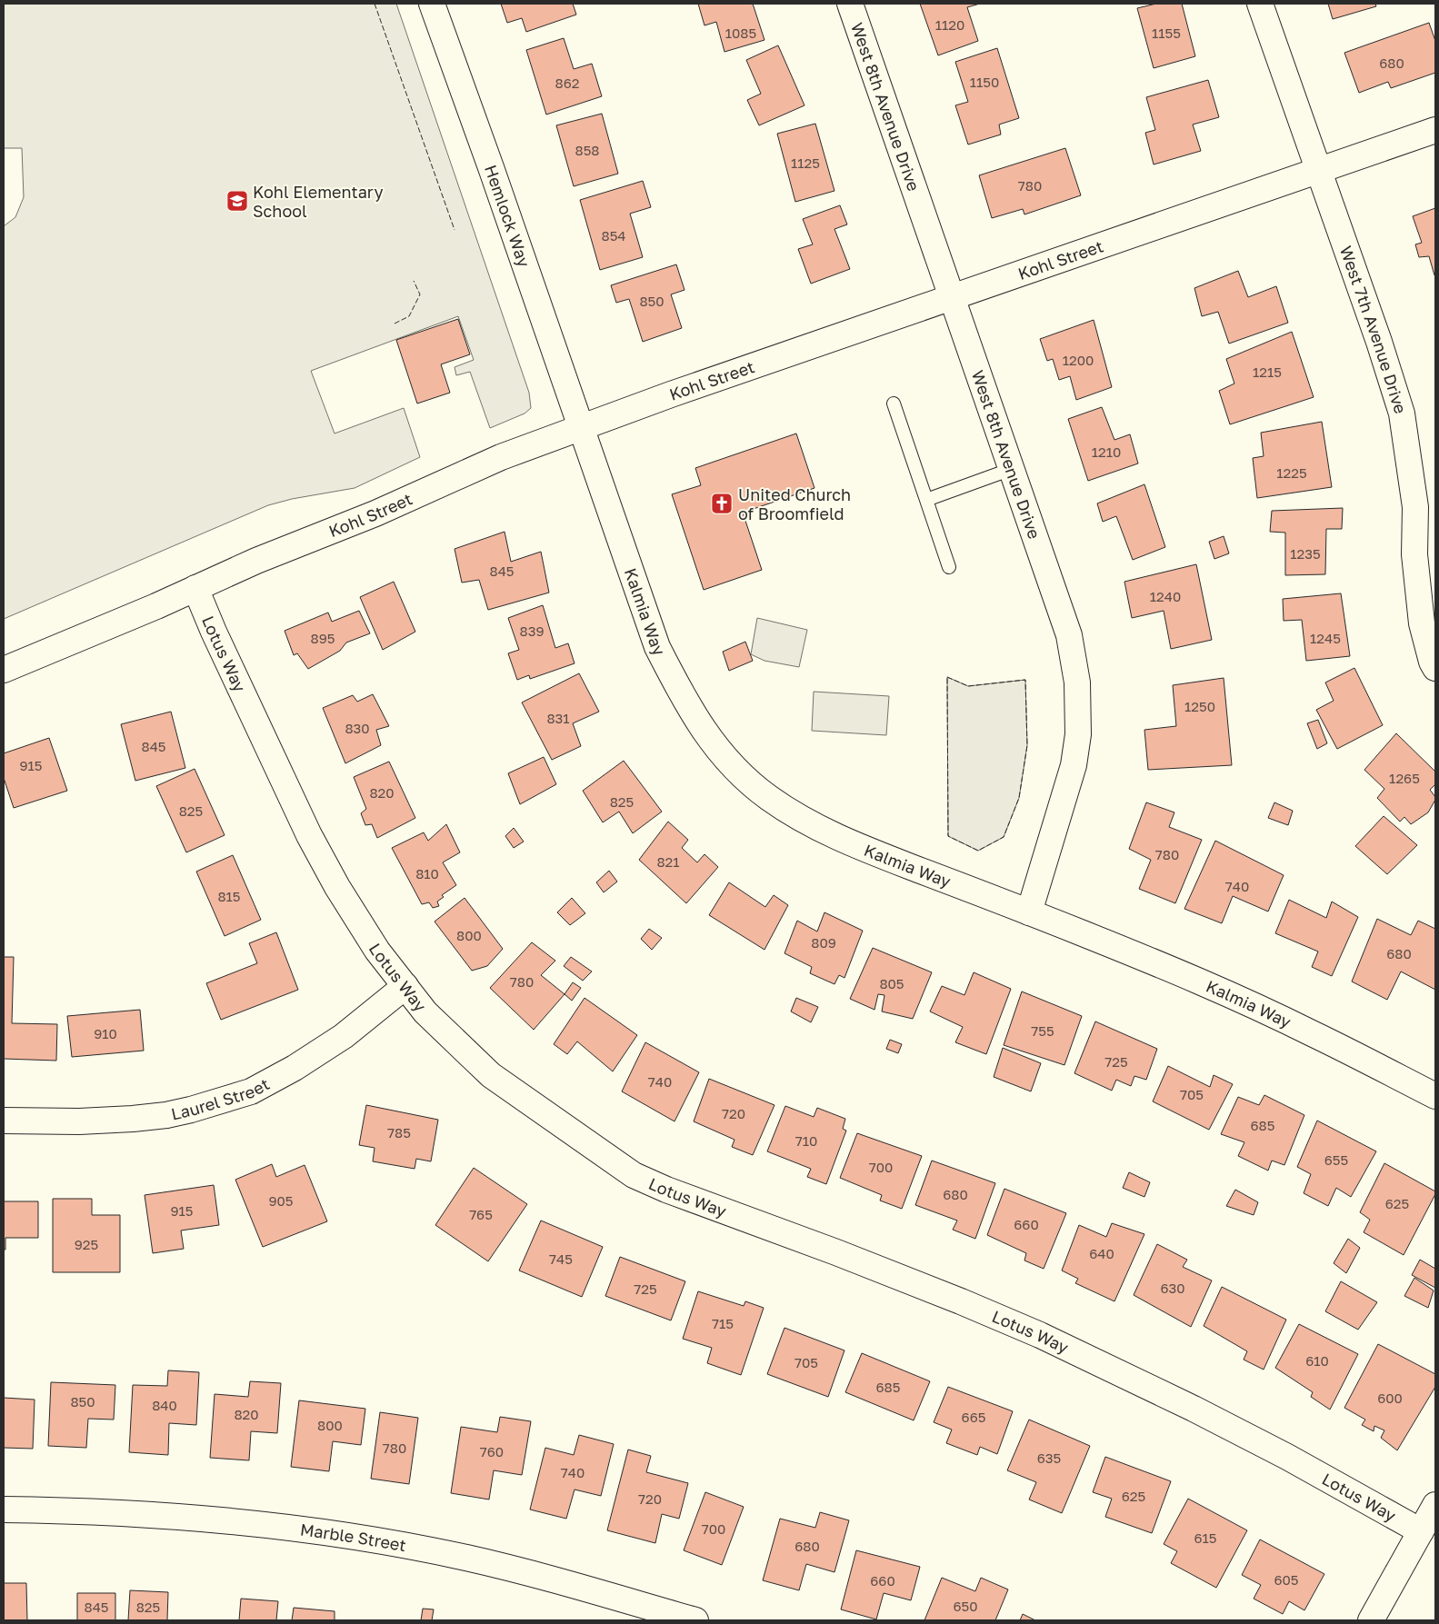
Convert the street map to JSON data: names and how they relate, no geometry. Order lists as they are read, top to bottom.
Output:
{
  "streets": {
    "street": [
      "West 8th Avenue Drive",
      "Hemlock Way",
      "Kohl Street",
      "West 7th Avenue Drive",
      "Kalmia Way",
      "Lotus Way",
      "Laurel Street",
      "Marble Street"
    ]
  },
  "crossings": [
    ["West 8th Avenue Drive", "Kohl Street"],
    ["West 8th Avenue Drive", "Kalmia Way"],
    ["Hemlock Way", "Kohl Street"],
    ["Hemlock Way", "Kalmia Way"],
    ["Kohl Street", "West 7th Avenue Drive"],
    ["Kohl Street", "Kalmia Way"],
    ["Kohl Street", "Lotus Way"],
    ["Lotus Way", "Laurel Street"]
  ],
  "places": {
    "school or university": ["Kohl Elementary School"],
    "church": ["United Church of Broomfield"]
  },
  "house_numbers": [
    "1120",
    "1085",
    "1155",
    "680",
    "1150",
    "862",
    "858",
    "1125",
    "780",
    "854",
    "850",
    "1200",
    "1215",
    "1210",
    "1225",
    "1235",
    "845",
    "1240",
    "839",
    "895",
    "1245",
    "1250",
    "831",
    "830",
    "845",
    "915",
    "1265",
    "820",
    "825",
    "825",
    "780",
    "821",
    "810",
    "740",
    "815",
    "800",
    "809",
    "680",
    "780",
    "805",
    "755",
    "910",
    "725",
    "740",
    "705",
    "720",
    "685",
    "785",
    "710",
    "655",
    "700",
    "680",
    "905",
    "625",
    "915",
    "765",
    "660",
    "925",
    "640",
    "745",
    "630",
    "725",
    "715",
    "610",
    "705",
    "685",
    "600",
    "850",
    "840",
    "820",
    "665",
    "800",
    "780",
    "760",
    "635",
    "740",
    "625",
    "720",
    "700",
    "615",
    "680",
    "605",
    "660",
    "650",
    "845",
    "825"
  ]
}
